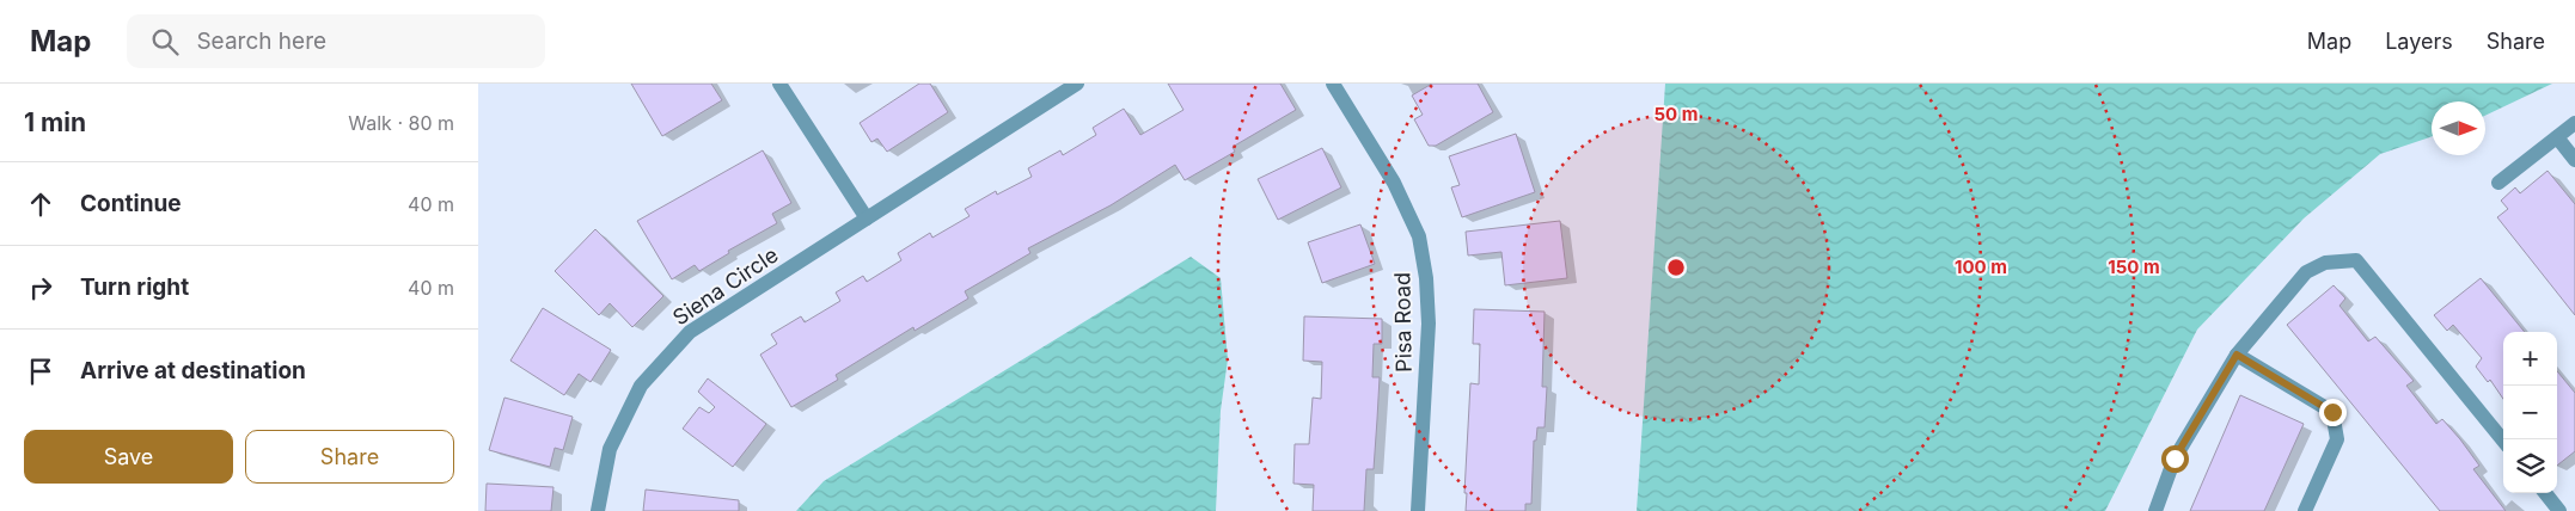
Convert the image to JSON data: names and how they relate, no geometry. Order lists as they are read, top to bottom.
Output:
{
  "streets": {
    "street": ["Siena Circle", "Pisa Road"]
  },
  "north": "right",
  "page": {
    "header": "Map",
    "search": "Search here",
    "nav": ["Map", "Layers", "Share"],
    "heading": ["1 min", "Walk · 80 m"],
    "list": [
      ["Continue", "40 m"],
      ["Turn right", "40 m"],
      "Arrive at destination"
    ],
    "map_buttons": ["+", "−"],
    "buttons": ["Save", "Share"]
  },
  "rings": ["50 m", "100 m", "150 m"]
}
